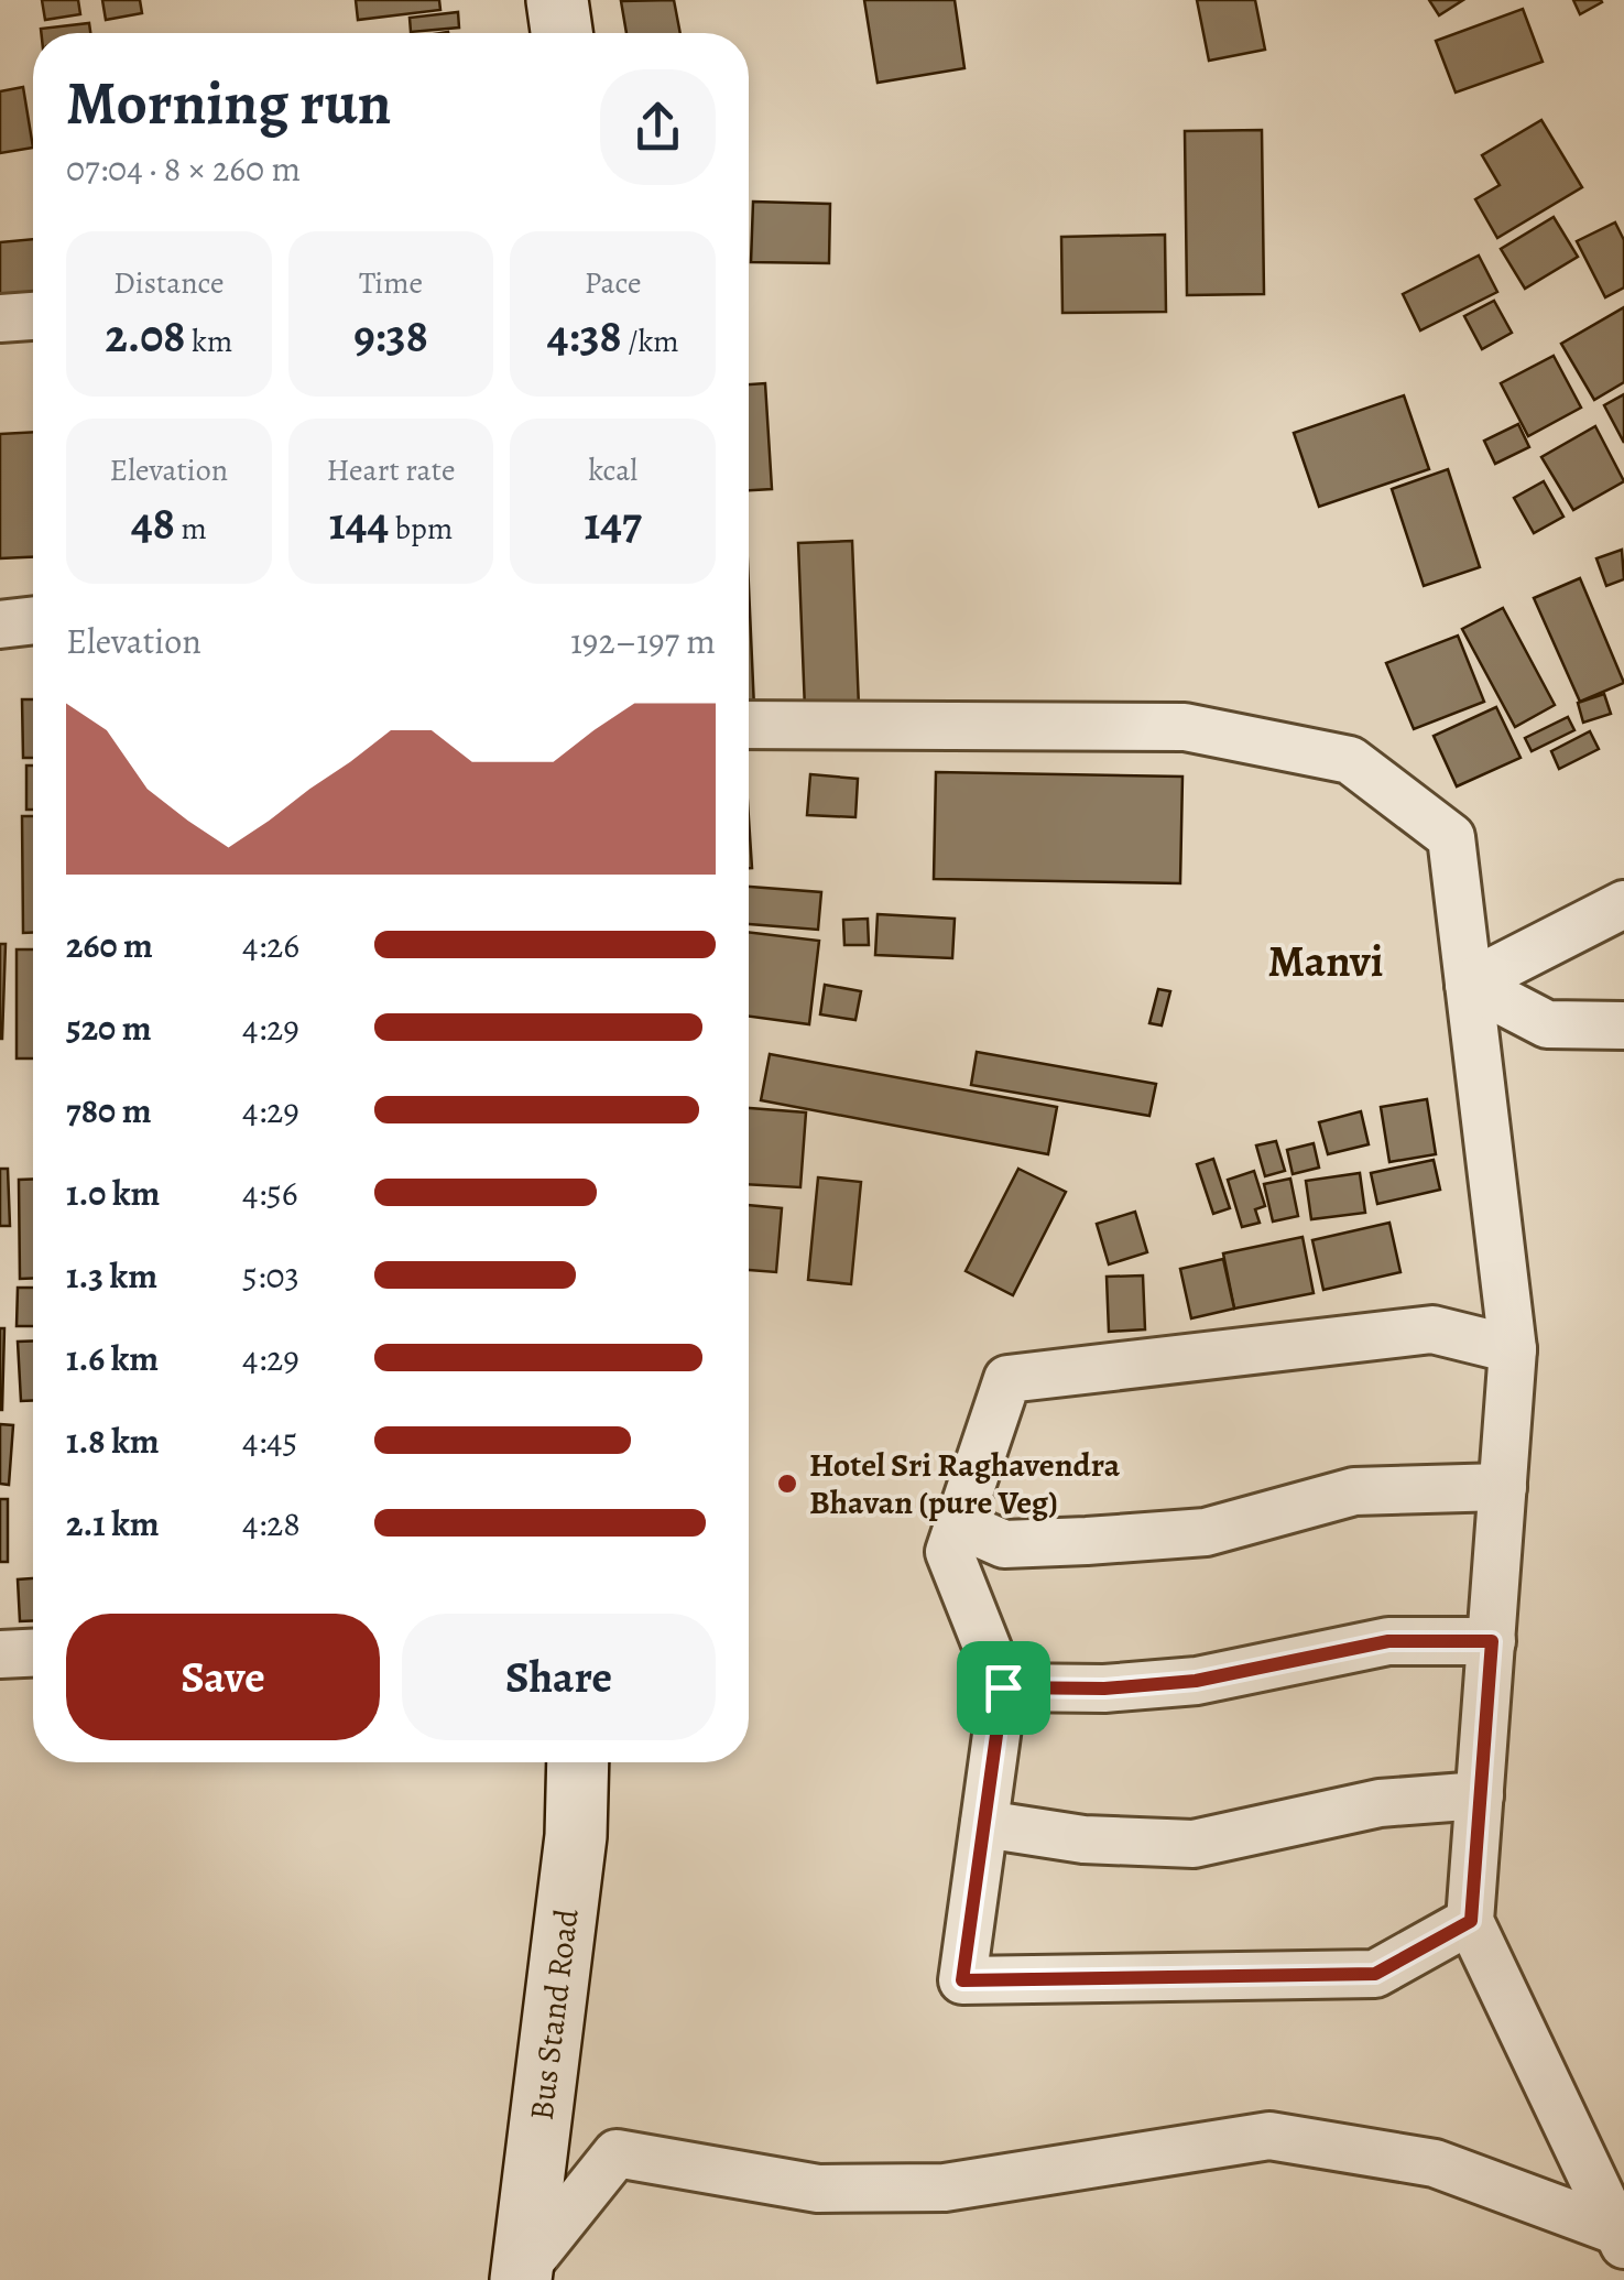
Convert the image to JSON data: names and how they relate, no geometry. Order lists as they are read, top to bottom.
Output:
{
  "streets": {
    "main road": ["Bus Stand Road"]
  },
  "districts": ["Manvi"],
  "places": ["Hotel Sri Raghavendra Bhavan (pure Veg)"],
  "page": {
    "heading": ["Morning run", "07:04 · 8 × 260 m"],
    "stats": [
      ["Distance", "2.08 km"],
      ["Time", "9:38"],
      ["Pace", "4:38 /km"],
      ["Elevation", "48 m"],
      ["Heart rate", "144 bpm"],
      ["kcal", "147"]
    ],
    "chart": ["Elevation", "192–197 m"],
    "list": [
      {
        "name": "260 m",
        "note": "4:26"
      },
      {
        "name": "520 m",
        "note": "4:29"
      },
      {
        "name": "780 m",
        "note": "4:29"
      },
      {
        "name": "1.0 km",
        "note": "4:56"
      },
      {
        "name": "1.3 km",
        "note": "5:03"
      },
      {
        "name": "1.6 km",
        "note": "4:29"
      },
      {
        "name": "1.8 km",
        "note": "4:45"
      },
      {
        "name": "2.1 km",
        "note": "4:28"
      }
    ],
    "buttons": ["Save", "Share"]
  }
}
